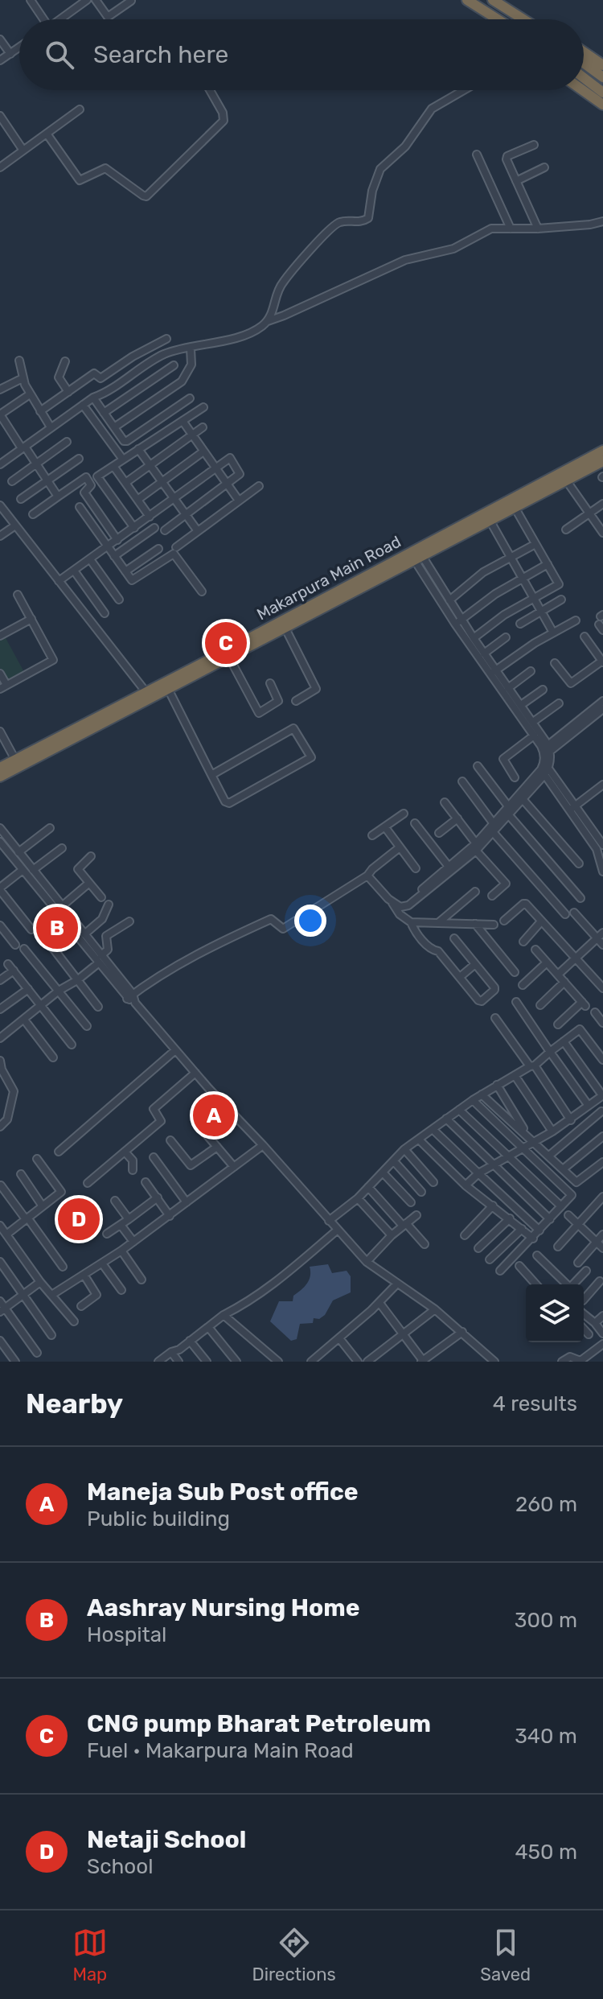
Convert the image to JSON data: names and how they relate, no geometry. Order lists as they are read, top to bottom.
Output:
{
  "streets": {
    "highway": ["Makarpura Main Road"]
  },
  "page": {
    "search": "Search here",
    "pins": [
      "C",
      "B",
      "A",
      "D"
    ],
    "heading": ["Nearby", "4 results"],
    "list": [
      {
        "mark": "A",
        "name": "Maneja Sub Post office",
        "note": "Public building",
        "value": "260 m"
      },
      {
        "mark": "B",
        "name": "Aashray Nursing Home",
        "note": "Hospital",
        "value": "300 m"
      },
      {
        "mark": "C",
        "name": "CNG pump Bharat Petroleum",
        "note": "Fuel · Makarpura Main Road",
        "value": "340 m"
      },
      {
        "mark": "D",
        "name": "Netaji School",
        "note": "School",
        "value": "450 m"
      }
    ],
    "nav": ["Map", "Directions", "Saved"]
  }
}
